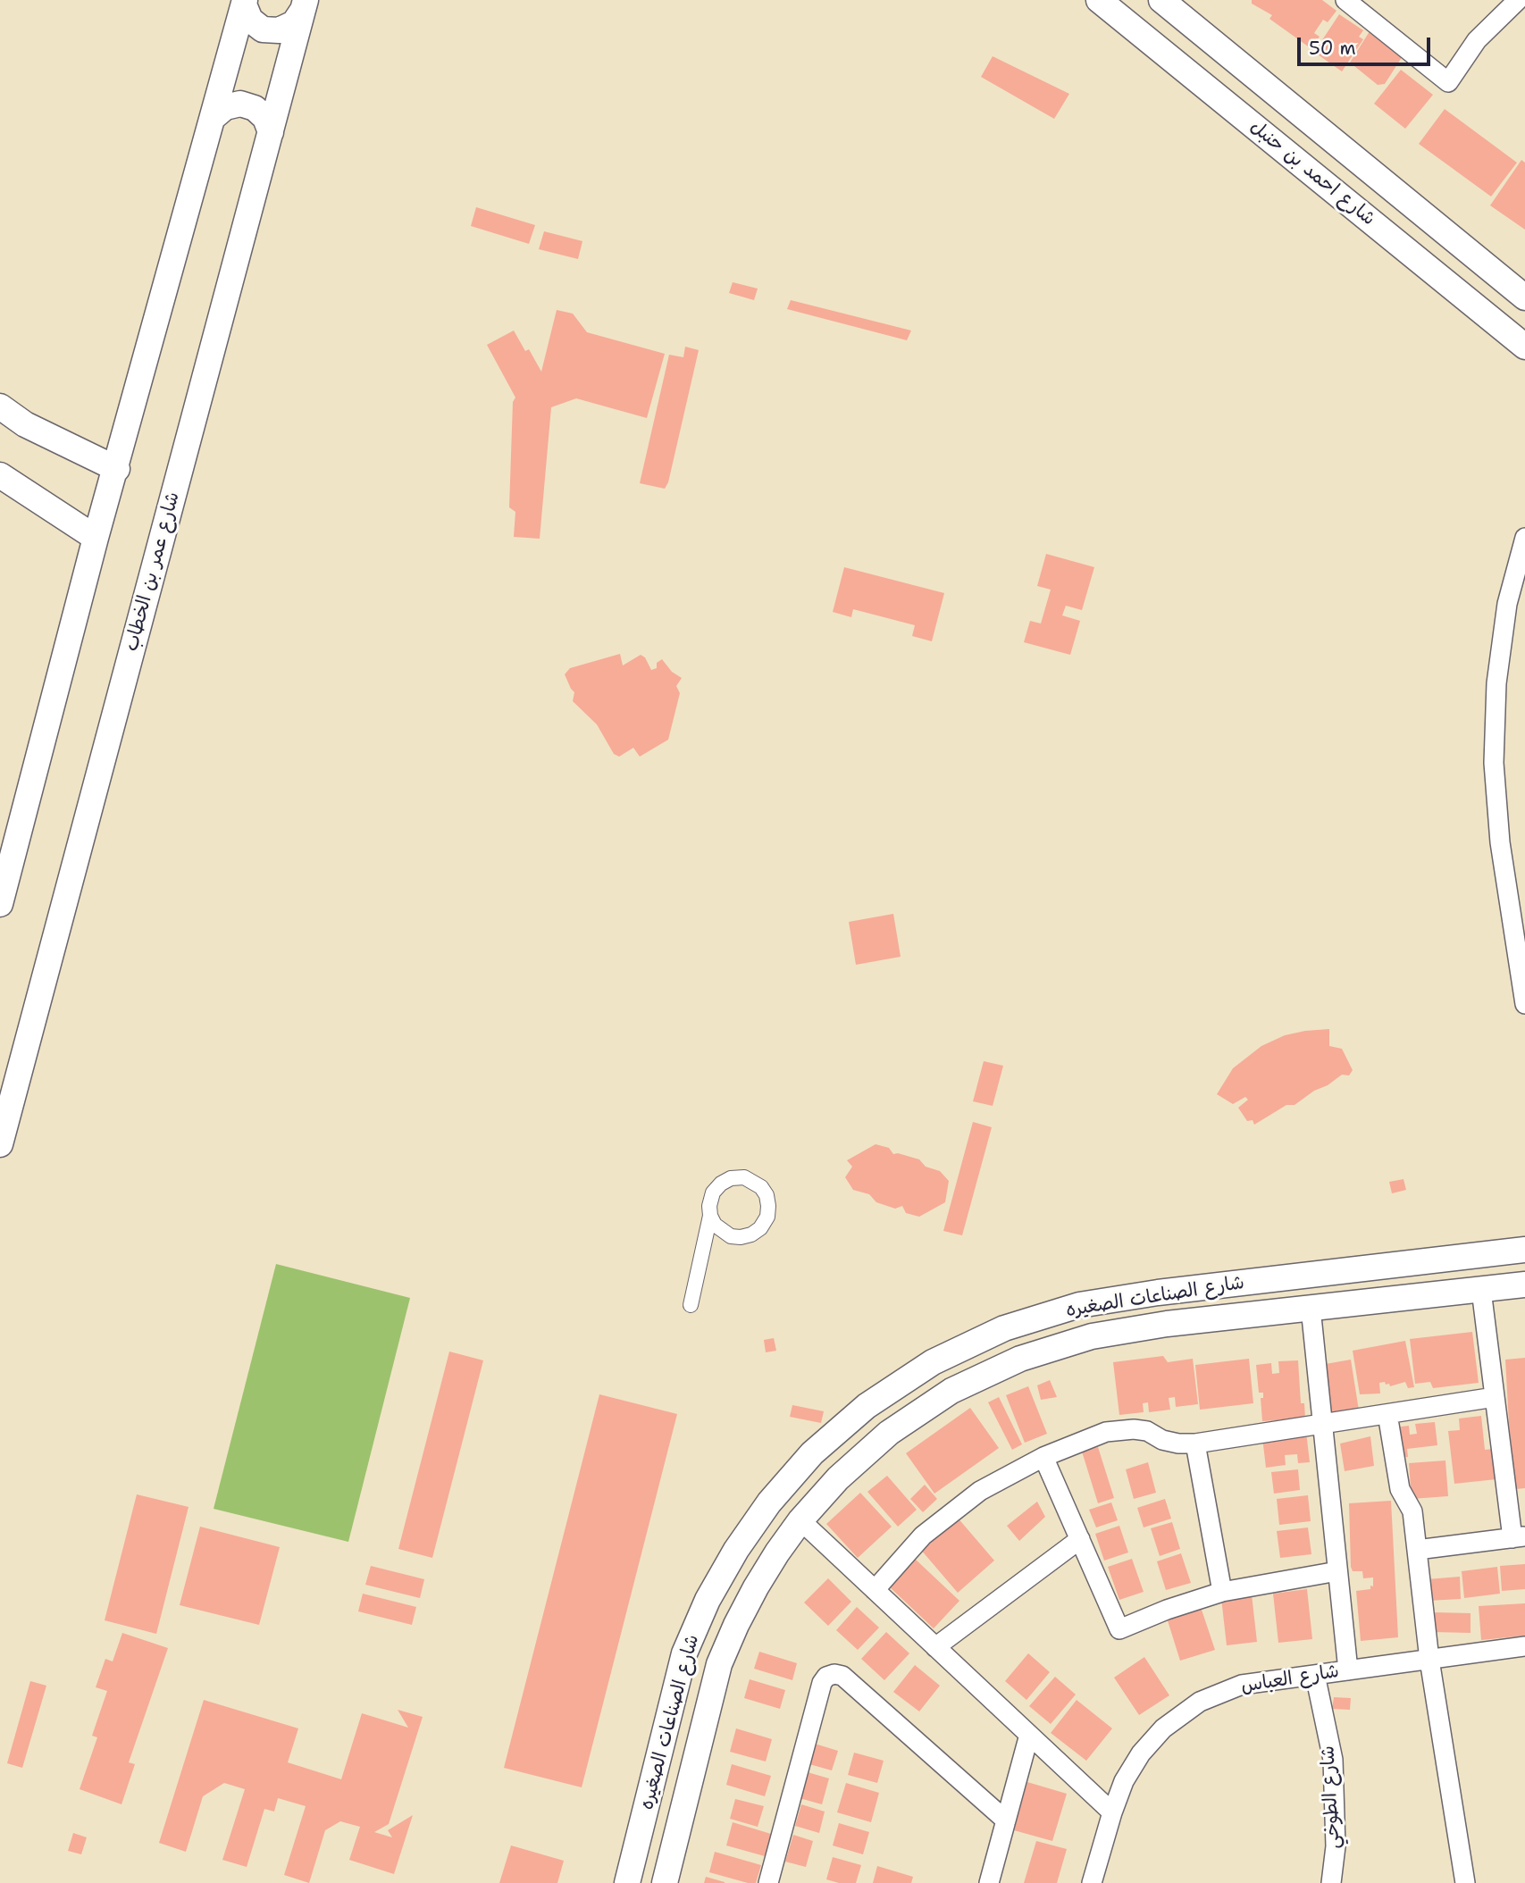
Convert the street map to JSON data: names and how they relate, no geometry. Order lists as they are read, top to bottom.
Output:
{
  "streets": {
    "street": [
      "شارع احمد بن حنبل",
      "شارع عمر بن الخطاب",
      "شارع الصناعات الصغيره",
      "شارع العباس",
      "شارع الطوخي"
    ]
  },
  "crossings": [
    ["شارع العباس", "شارع الطوخي"]
  ],
  "scale_bar": "50 m"
}
